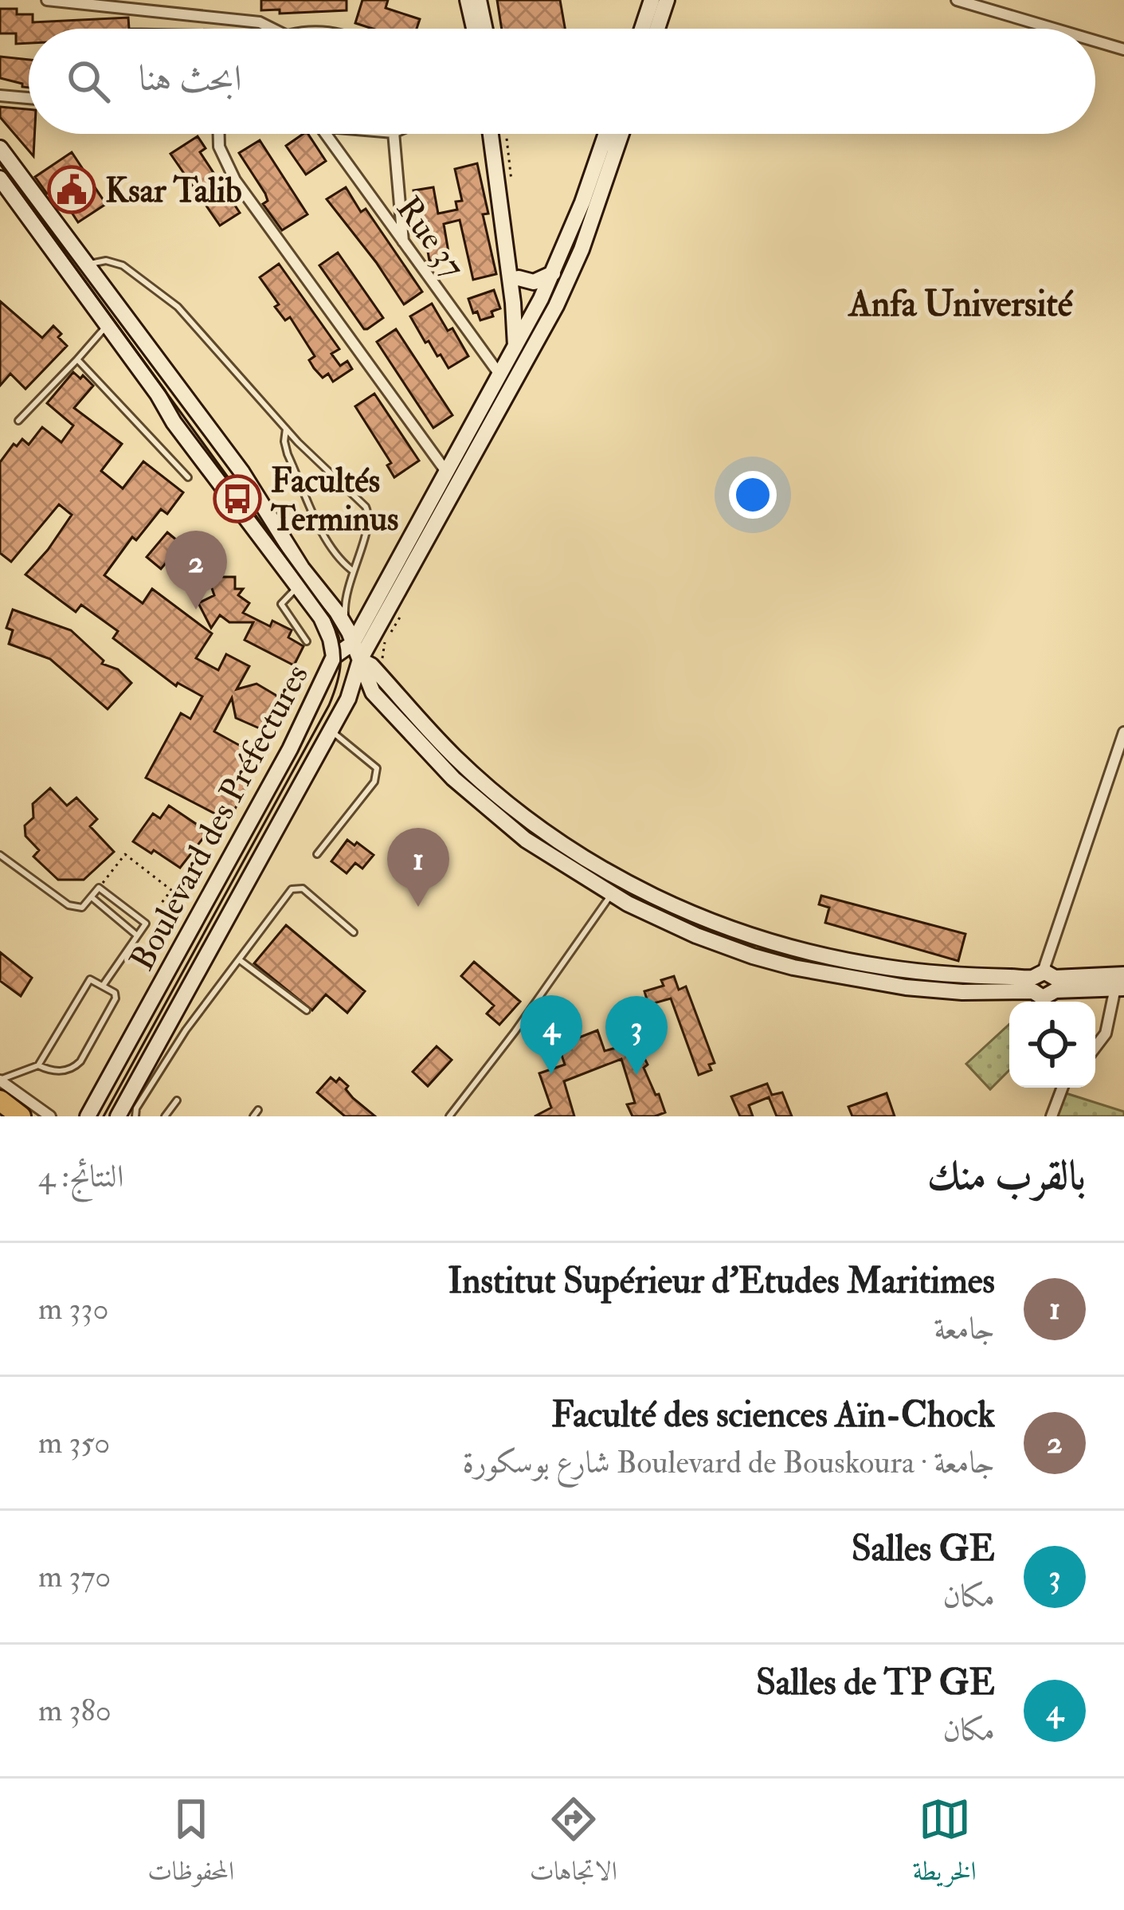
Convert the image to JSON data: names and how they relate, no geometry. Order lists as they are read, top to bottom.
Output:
{
  "streets": {
    "street": ["Rue 37", "Boulevard des Préfectures"]
  },
  "crossings": [
    ["Rue 37", "Boulevard des Préfectures"]
  ],
  "districts": ["Anfa Université"],
  "places": {
    "public building": ["Ksar Talib"],
    "bus stop": ["Facultés Terminus"]
  },
  "page": {
    "search": "ابحث هنا",
    "pins": [
      "2",
      "1",
      "4",
      "3"
    ],
    "heading": ["بالقرب منك", "النتائج: 4"],
    "list": [
      {
        "mark": "1",
        "name": "Institut Supérieur d'Etudes Maritimes",
        "note": "جامعة",
        "value": "330 m"
      },
      {
        "mark": "2",
        "name": "Faculté des sciences Aïn-Chock",
        "note": "جامعة · Boulevard de Bouskoura شارع بوسكورة",
        "value": "350 m"
      },
      {
        "mark": "3",
        "name": "Salles GE",
        "note": "مكان",
        "value": "370 m"
      },
      {
        "mark": "4",
        "name": "Salles de TP GE",
        "note": "مكان",
        "value": "380 m"
      }
    ],
    "nav": ["الخريطة", "الاتجاهات", "المحفوظات"]
  }
}
